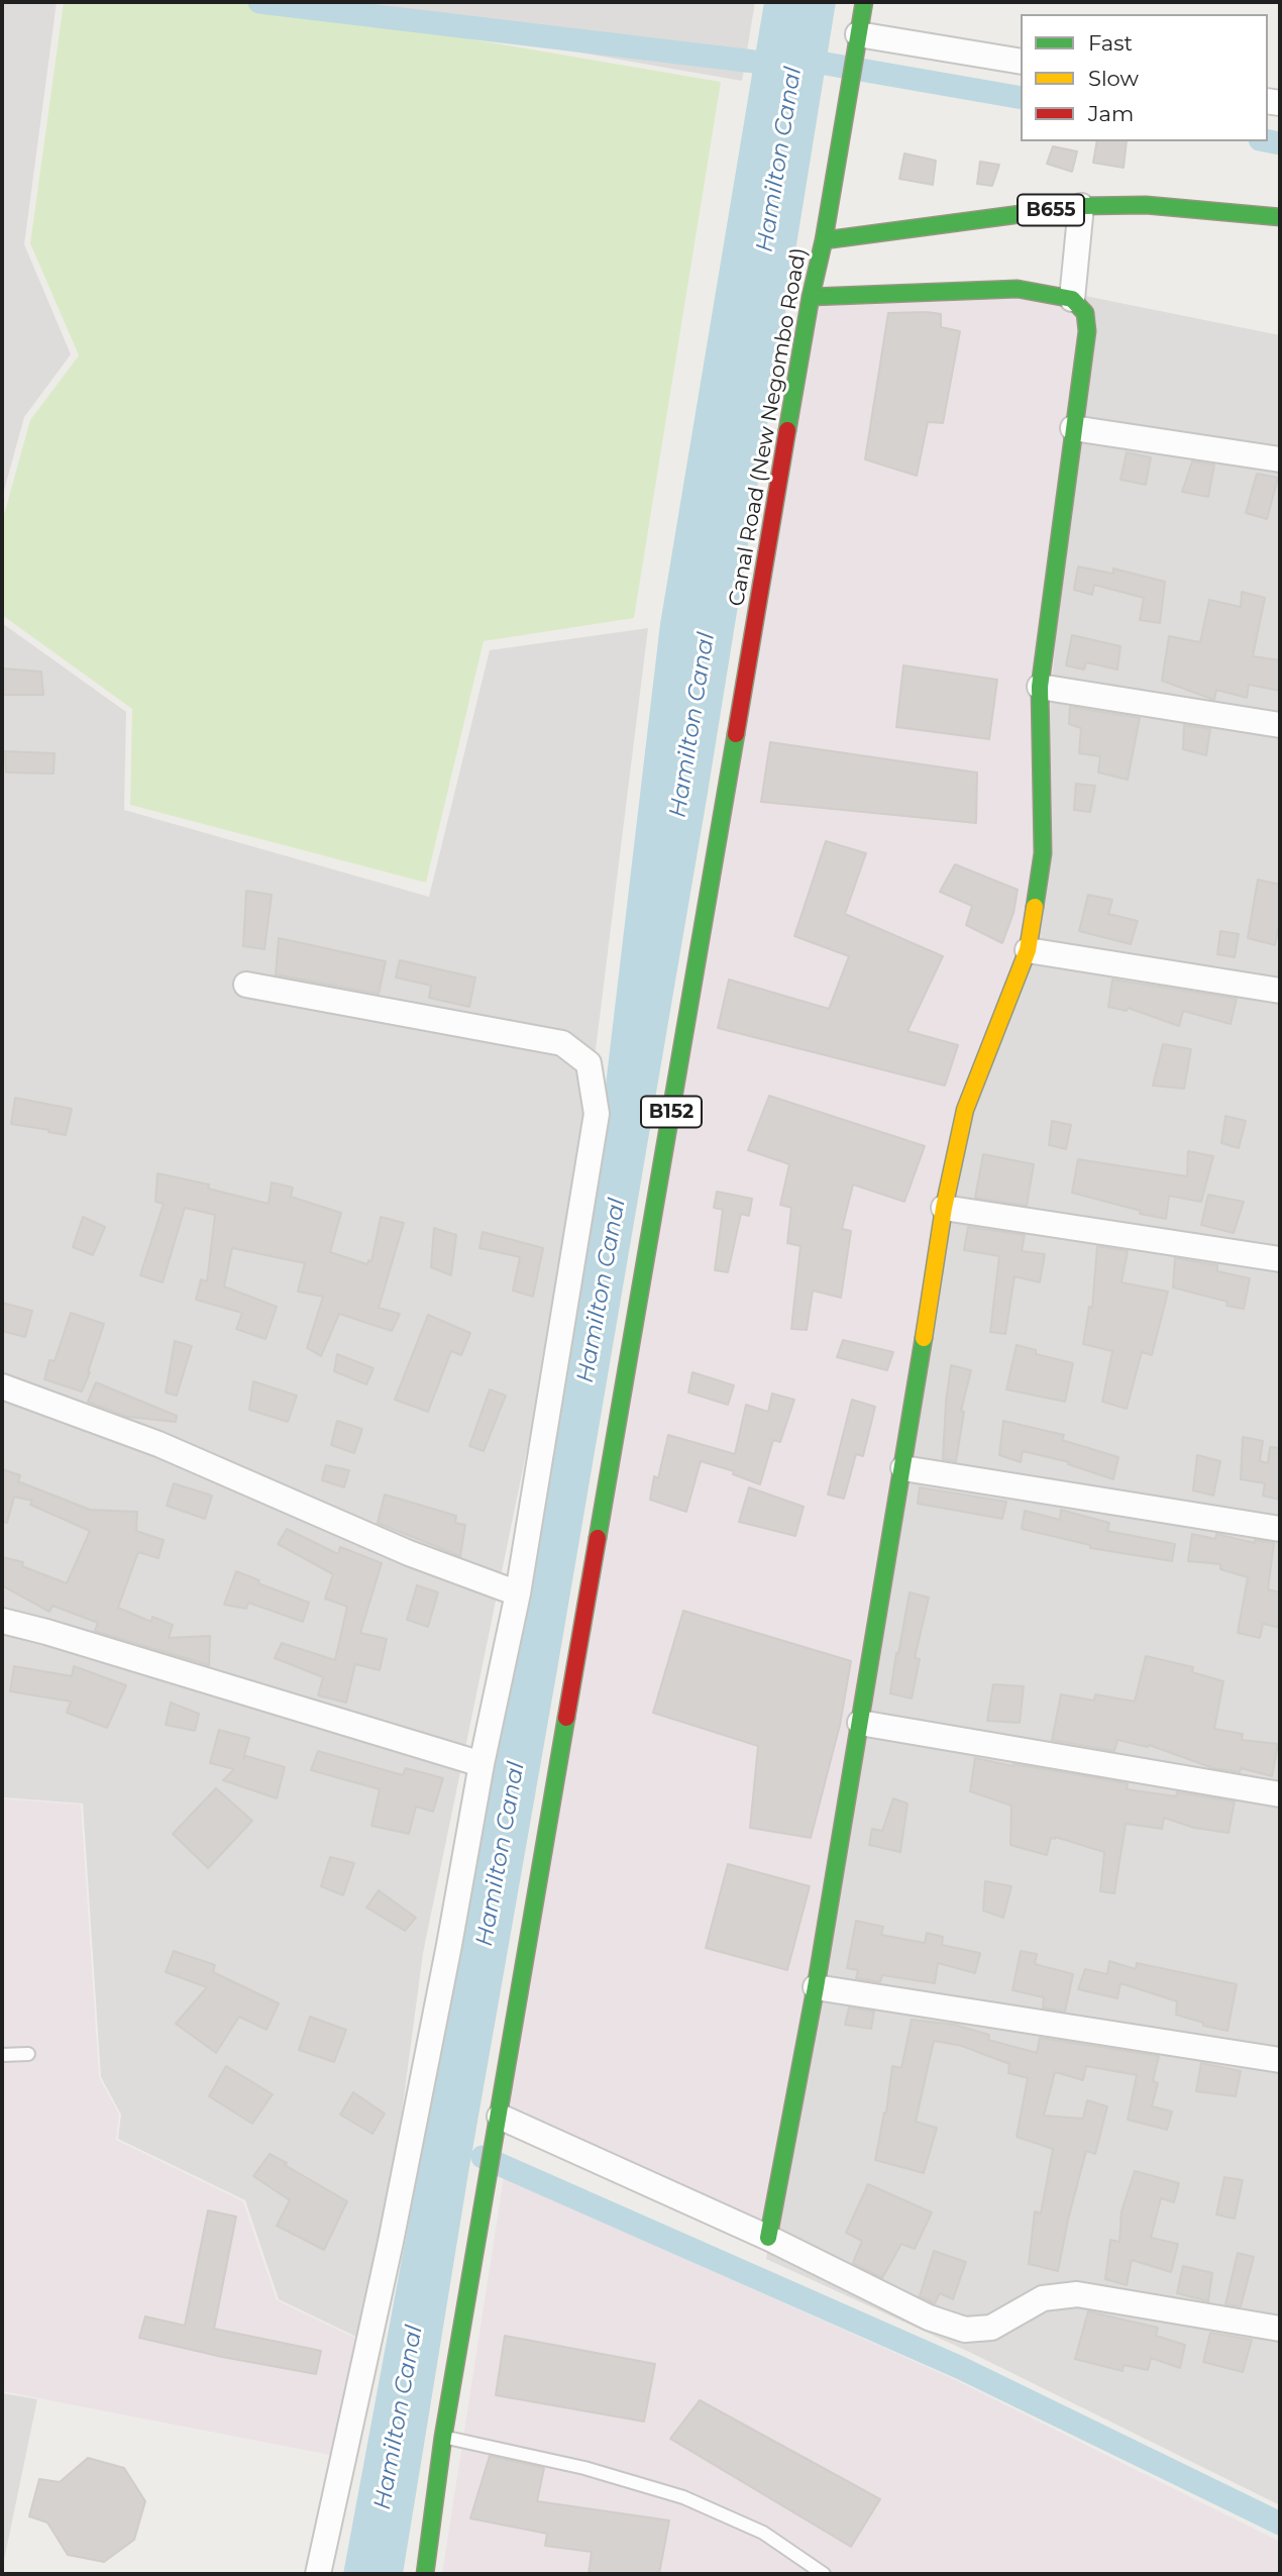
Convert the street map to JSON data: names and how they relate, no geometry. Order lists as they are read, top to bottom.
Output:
{
  "streets": {
    "main road": ["B655", "Canal Road (New Negombo Road)", "B152"]
  },
  "crossings": [
    ["B655", "Canal Road (New Negombo Road)"]
  ],
  "water": ["Hamilton Canal"],
  "legend": ["Fast", "Slow", "Jam"]
}
